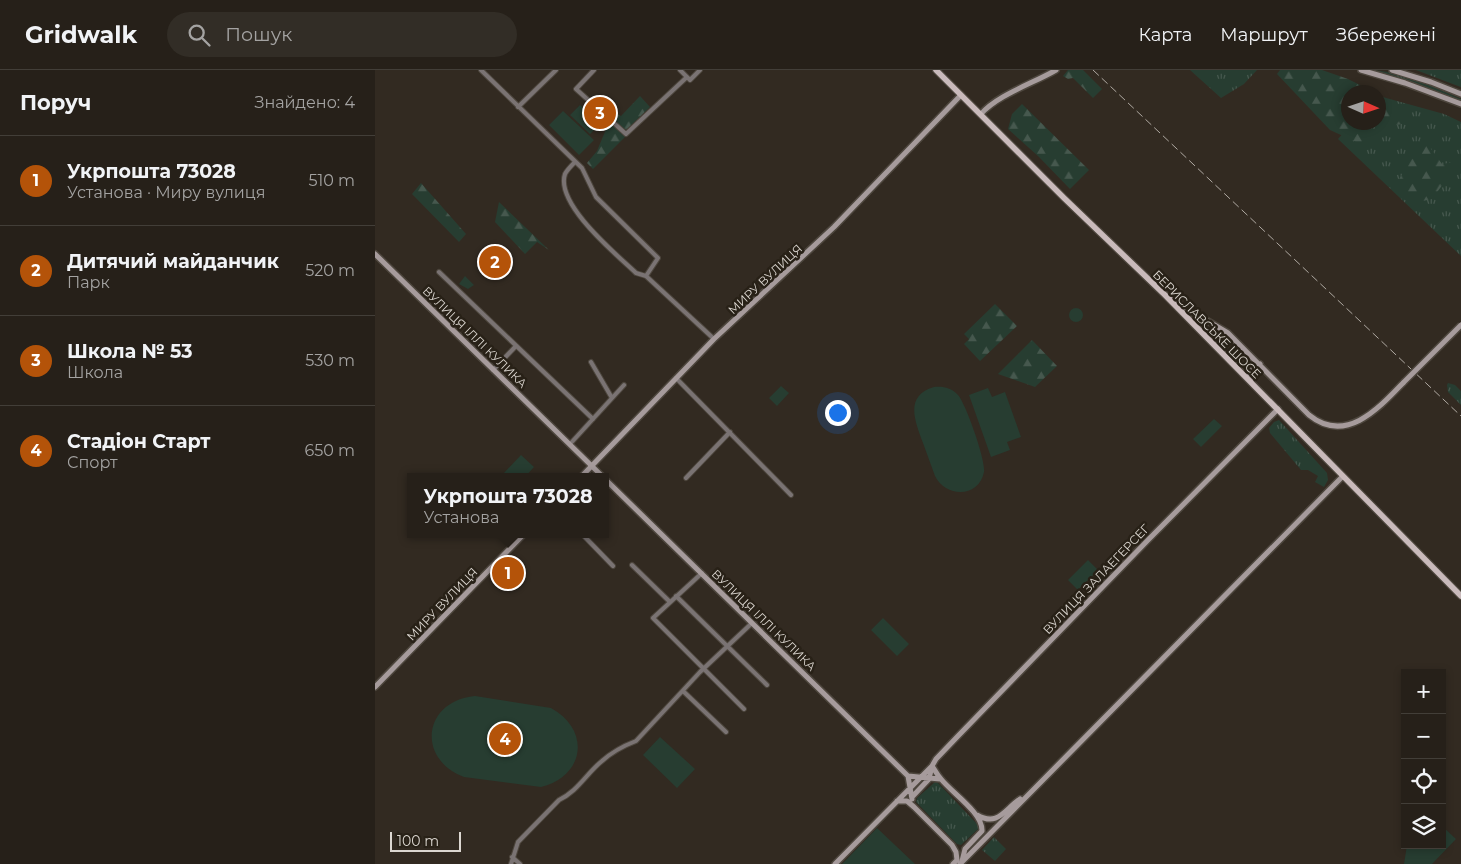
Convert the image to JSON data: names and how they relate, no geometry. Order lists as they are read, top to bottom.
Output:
{
  "streets": {
    "main road": ["БЕРИСЛАВСЬКЕ ШОСЕ"],
    "street": ["МИРУ ВУЛИЦЯ", "ВУЛИЦЯ ІЛЛІ КУЛИКА", "ВУЛИЦЯ ЗАЛАЕГЕРСЕГ"]
  },
  "crossings": [
    ["МИРУ ВУЛИЦЯ", "БЕРИСЛАВСЬКЕ ШОСЕ"],
    ["МИРУ ВУЛИЦЯ", "ВУЛИЦЯ ІЛЛІ КУЛИКА"],
    ["БЕРИСЛАВСЬКЕ ШОСЕ", "ВУЛИЦЯ ЗАЛАЕГЕРСЕГ"]
  ],
  "scale_bar": "100 m",
  "north": "right",
  "page": {
    "header": "Gridwalk",
    "search": "Пошук",
    "nav": ["Карта", "Маршрут", "Збережені"],
    "heading": ["Поруч", "Знайдено: 4"],
    "pins": [
      "3",
      "2",
      "1",
      "4"
    ],
    "list": [
      {
        "mark": "1",
        "name": "Укрпошта 73028",
        "note": "Установа · Миру вулиця",
        "value": "510 m"
      },
      {
        "mark": "2",
        "name": "Дитячий майданчик",
        "note": "Парк",
        "value": "520 m"
      },
      {
        "mark": "3",
        "name": "Школа № 53",
        "note": "Школа",
        "value": "530 m"
      },
      {
        "mark": "4",
        "name": "Стадіон Старт",
        "note": "Спорт",
        "value": "650 m"
      }
    ],
    "popup": ["Укрпошта 73028", "Установа"],
    "map_buttons": ["+", "−"],
    "scale": "100 m"
  }
}
